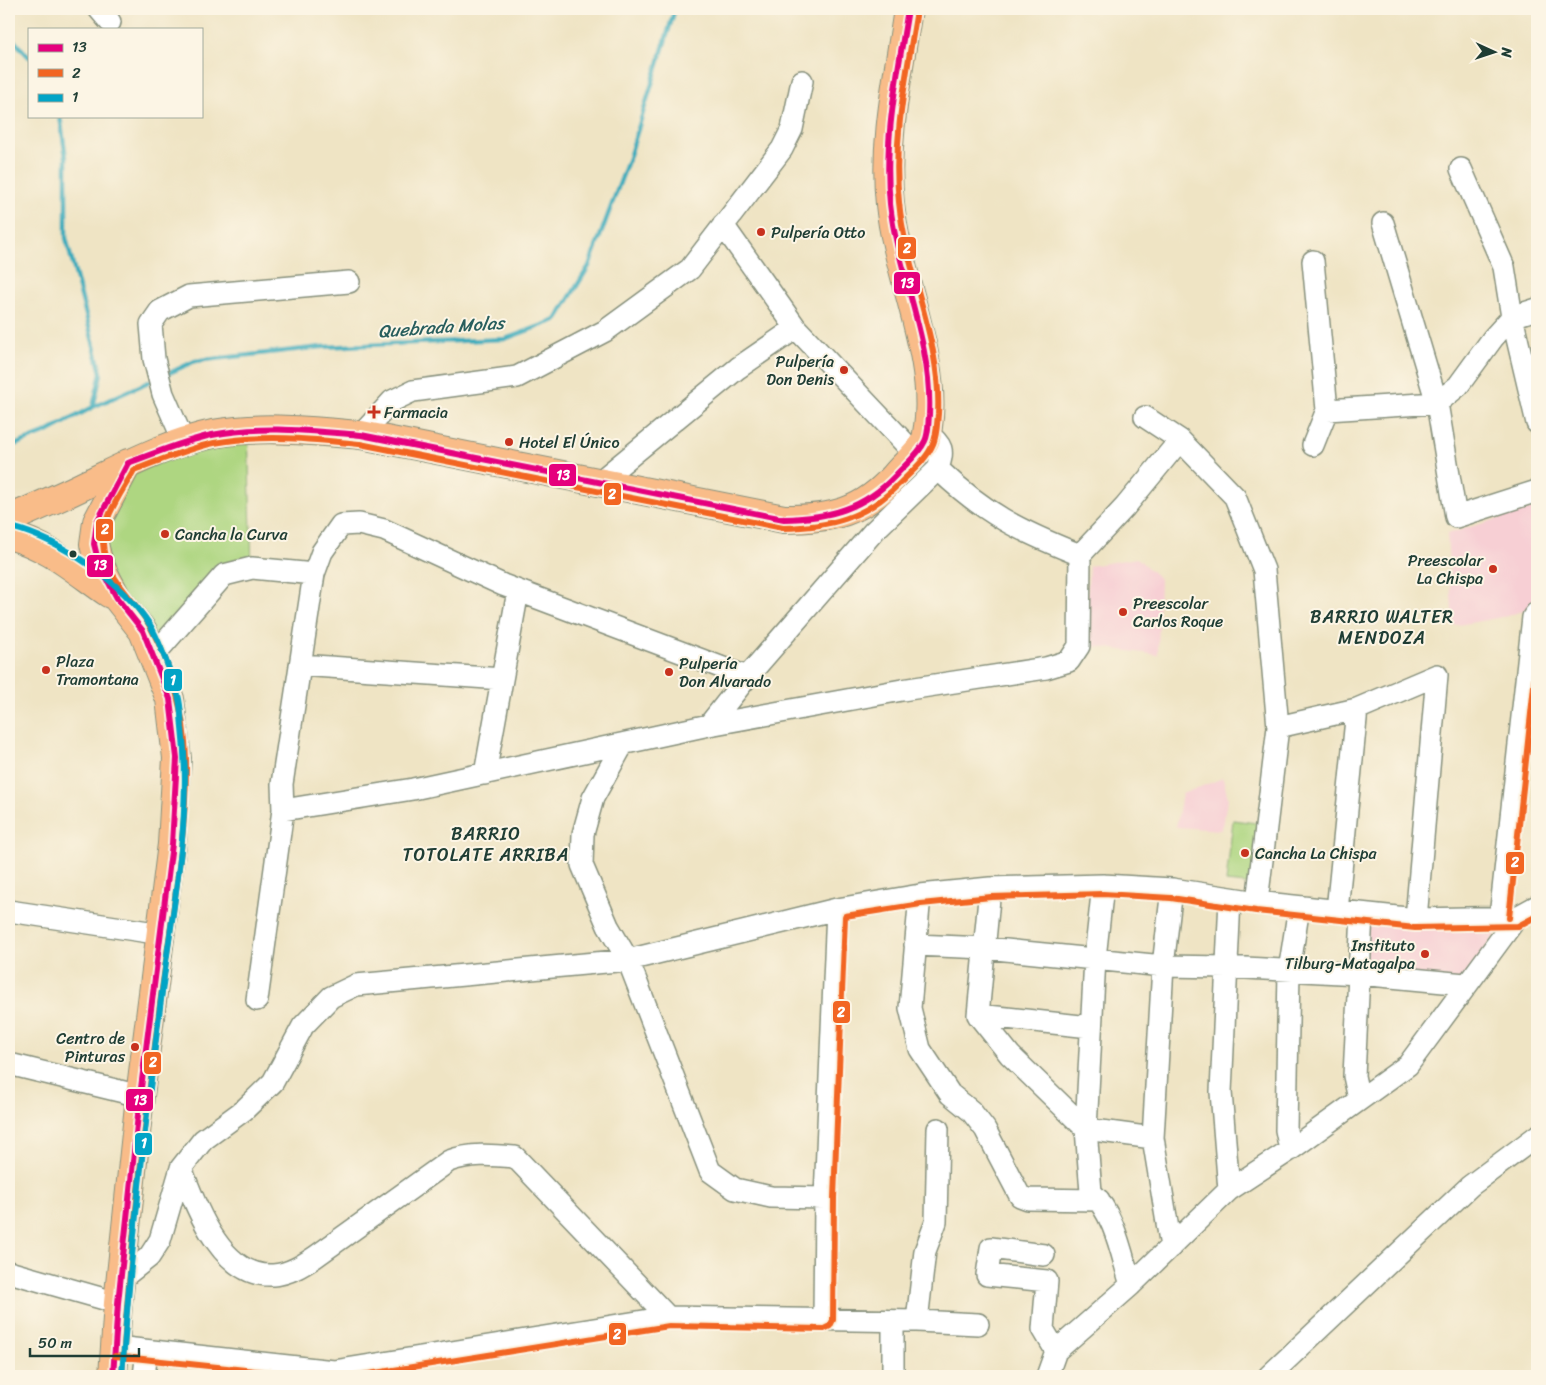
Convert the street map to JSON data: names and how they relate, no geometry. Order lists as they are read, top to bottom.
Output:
{
  "districts": ["BARRIO WALTER MENDOZA", "BARRIO TOTOLATE ARRIBA"],
  "water": ["Quebrada Molas"],
  "places": {
    "other": [
      "Pulpería Otto",
      "Pulpería Don Denis",
      "Hotel El Único",
      "Cancha la Curva",
      "Preescolar La Chispa",
      "Preescolar Carlos Roque",
      "Plaza Tramontana",
      "Pulpería Don Alvarado",
      "Cancha La Chispa",
      "Instituto Tilburg-Matagalpa",
      "Centro de Pinturas"
    ],
    "health": ["Farmacia"]
  },
  "lines": ["transit line 13", "transit line 2", "transit line 1"],
  "legend": ["13", "2", "1"],
  "scale_bar": "50 m",
  "north": "right"
}
